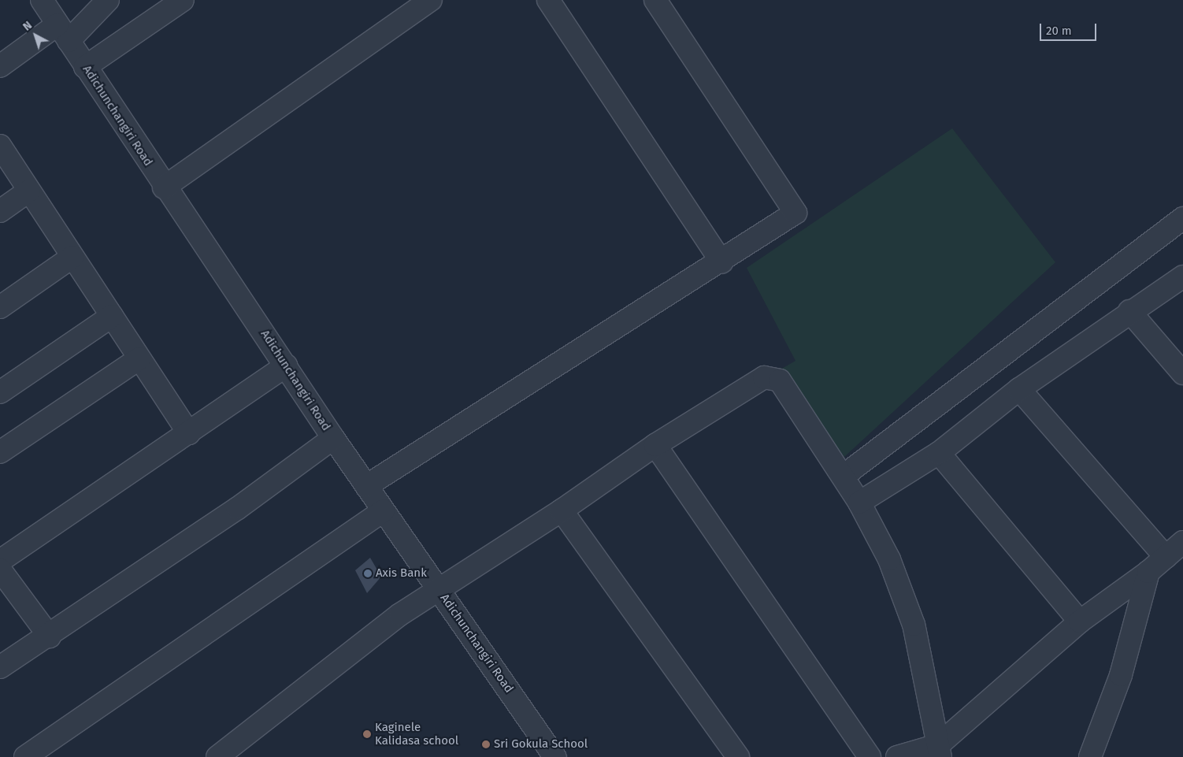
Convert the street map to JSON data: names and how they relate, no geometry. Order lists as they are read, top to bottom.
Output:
{
  "streets": {
    "street": ["Adichunchangiri Road"]
  },
  "places": ["Axis Bank", "Kaginele Kalidasa school", "Sri Gokula School"],
  "scale_bar": "20 m",
  "north": "top left"
}
